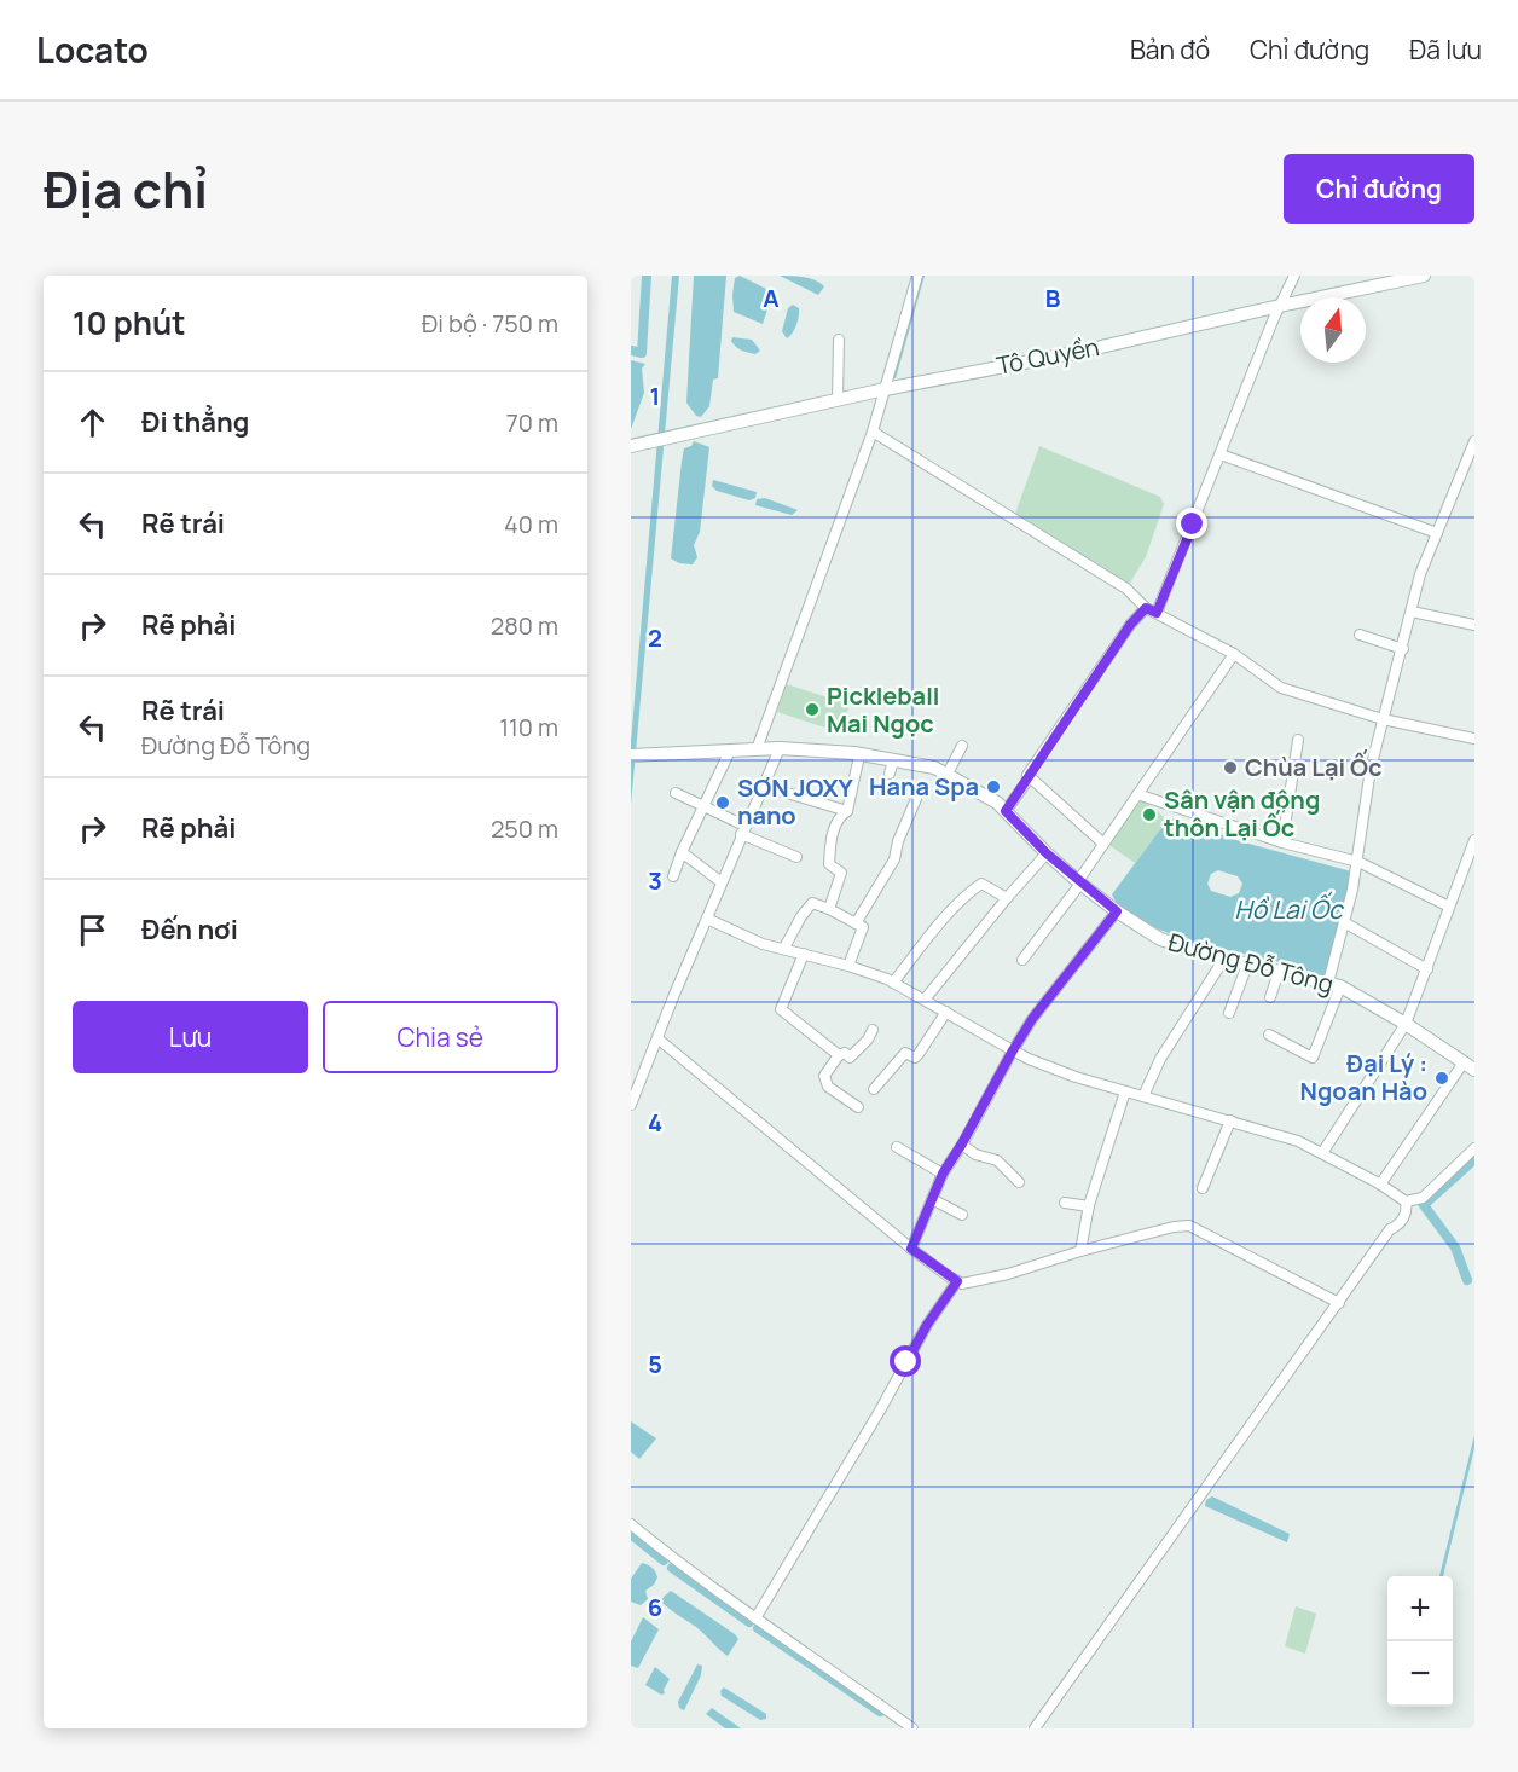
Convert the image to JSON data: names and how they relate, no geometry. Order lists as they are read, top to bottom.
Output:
{
  "streets": {
    "main road": ["Tô Quyền", "Đường Đỗ Tông"]
  },
  "water": ["Hồ Lai Ốc"],
  "places": [
    "Pickleball Mai Ngọc",
    "Chùa Lại Ốc",
    "Hana Spa",
    "SƠN JOXY nano",
    "Sân vận động thôn Lại Ốc",
    "Đại Lý : Ngoan Hào"
  ],
  "north": "top",
  "page": {
    "header": "Locato",
    "nav": ["Bản đồ", "Chỉ đường", "Đã lưu"],
    "title": "Địa chỉ",
    "buttons": [
      "Chỉ đường",
      ["Lưu", "Chia sẻ"]
    ],
    "heading": ["10 phút", "Đi bộ · 750 m"],
    "list": [
      ["Đi thẳng", "70 m"],
      ["Rẽ trái", "40 m"],
      ["Rẽ phải", "280 m"],
      ["Rẽ trái", "Đường Đỗ Tông", "110 m"],
      ["Rẽ phải", "250 m"],
      "Đến nơi"
    ],
    "map_buttons": ["+", "−"]
  },
  "grid": {
    "columns": ["A", "B"],
    "rows": [
      "1",
      "2",
      "3",
      "4",
      "5",
      "6"
    ]
  }
}
